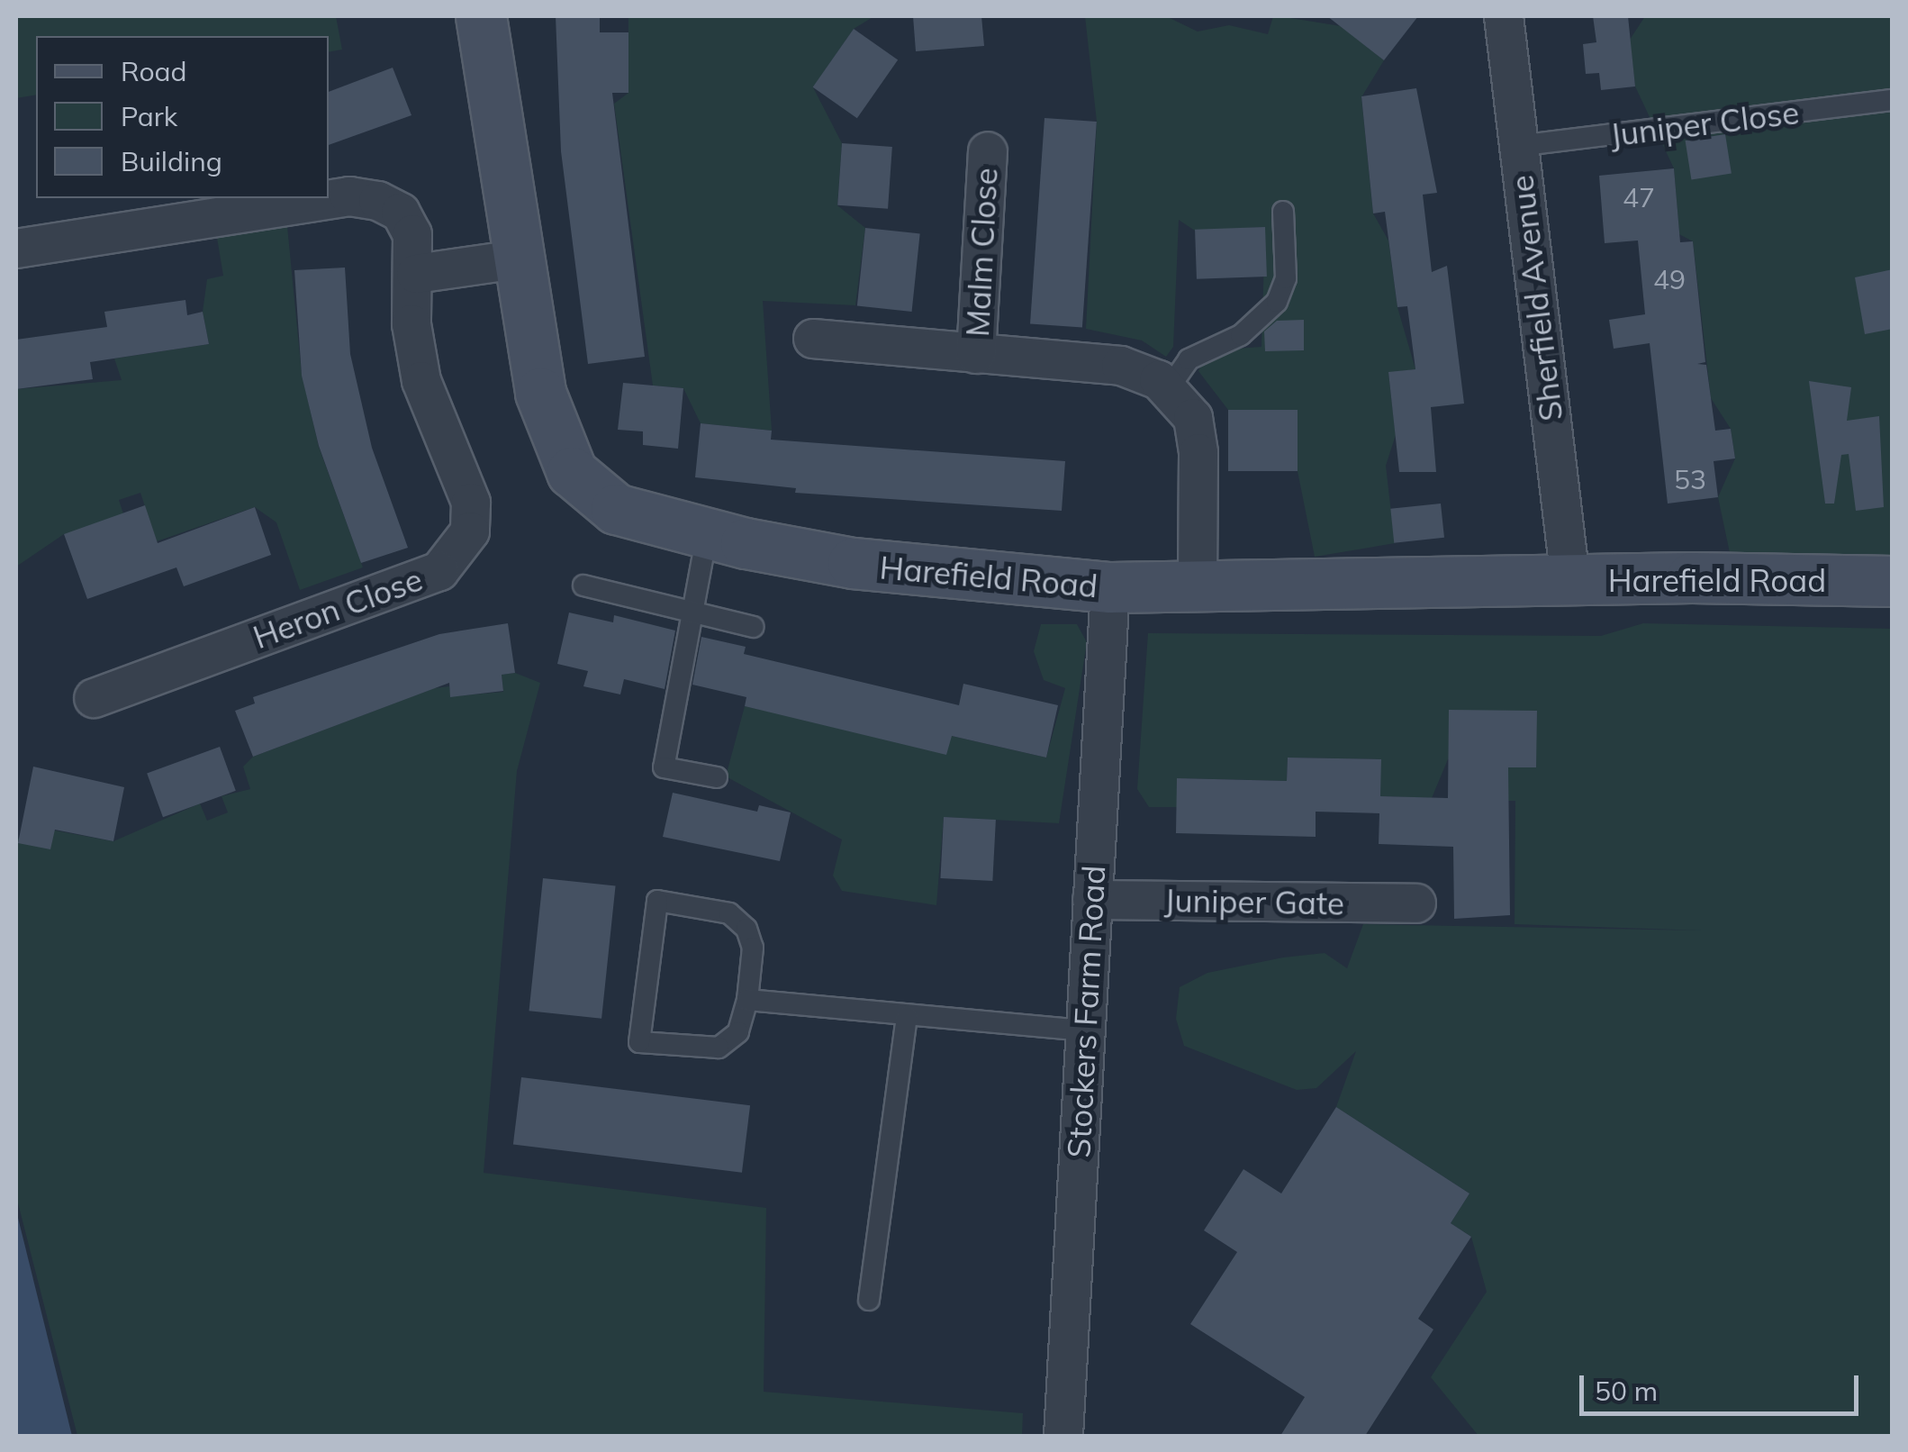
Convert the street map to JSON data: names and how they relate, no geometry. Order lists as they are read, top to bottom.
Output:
{
  "streets": {
    "street": [
      "Malm Close",
      "Sherfield Avenue",
      "Harefield Road",
      "Heron Close",
      "Juniper Gate",
      "Stockers Farm Road"
    ],
    "lane": ["Juniper Close"]
  },
  "crossings": [
    ["Juniper Close", "Sherfield Avenue"],
    ["Malm Close", "Harefield Road"],
    ["Sherfield Avenue", "Harefield Road"],
    ["Harefield Road", "Stockers Farm Road"],
    ["Juniper Gate", "Stockers Farm Road"]
  ],
  "house_numbers": ["47", "49", "53"],
  "legend": ["Road", "Park", "Building"],
  "scale_bar": "50 m"
}
